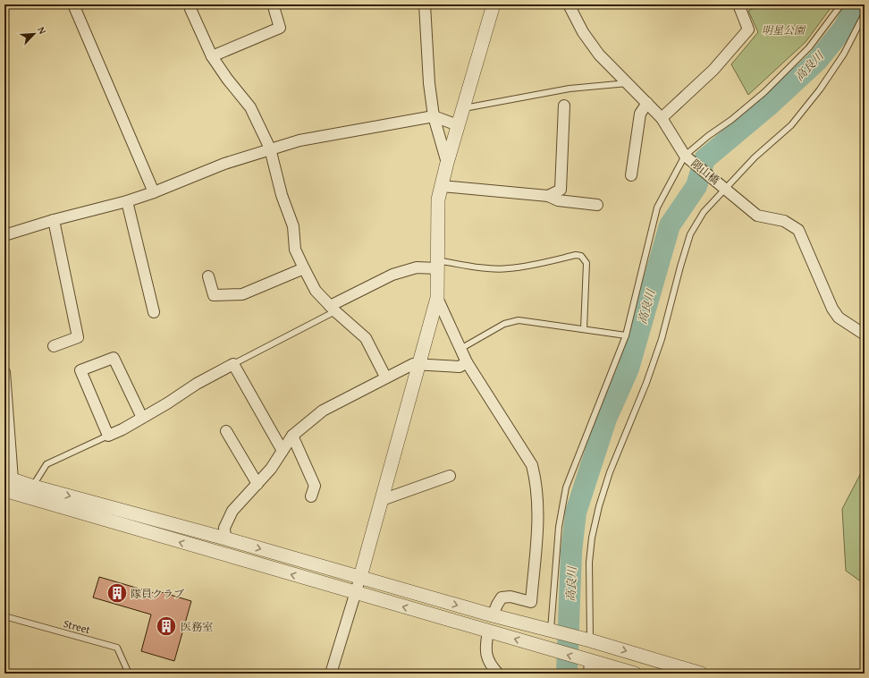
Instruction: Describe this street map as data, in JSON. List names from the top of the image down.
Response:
{
  "streets": {
    "street": ["隈山橋"],
    "lane": ["Street"]
  },
  "water": ["高良川"],
  "parks": ["明星公園"],
  "places": {
    "building": ["隊員クラブ", "医務室"]
  },
  "north": "top right"
}
